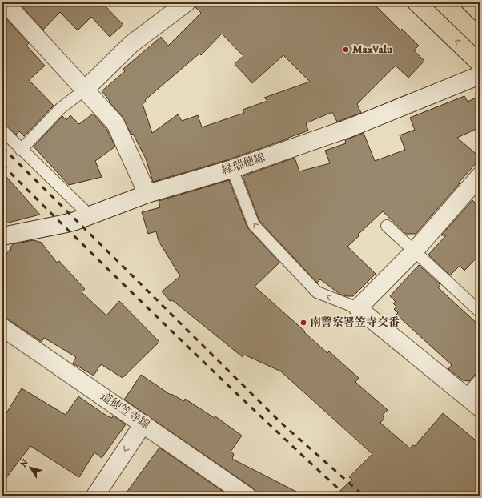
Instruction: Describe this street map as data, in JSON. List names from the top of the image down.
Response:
{
  "streets": {
    "street": ["緑瑞穂線", "道徳笠寺線"]
  },
  "places": ["MaxValu", "南警察署笠寺交番"],
  "north": "top left"
}
